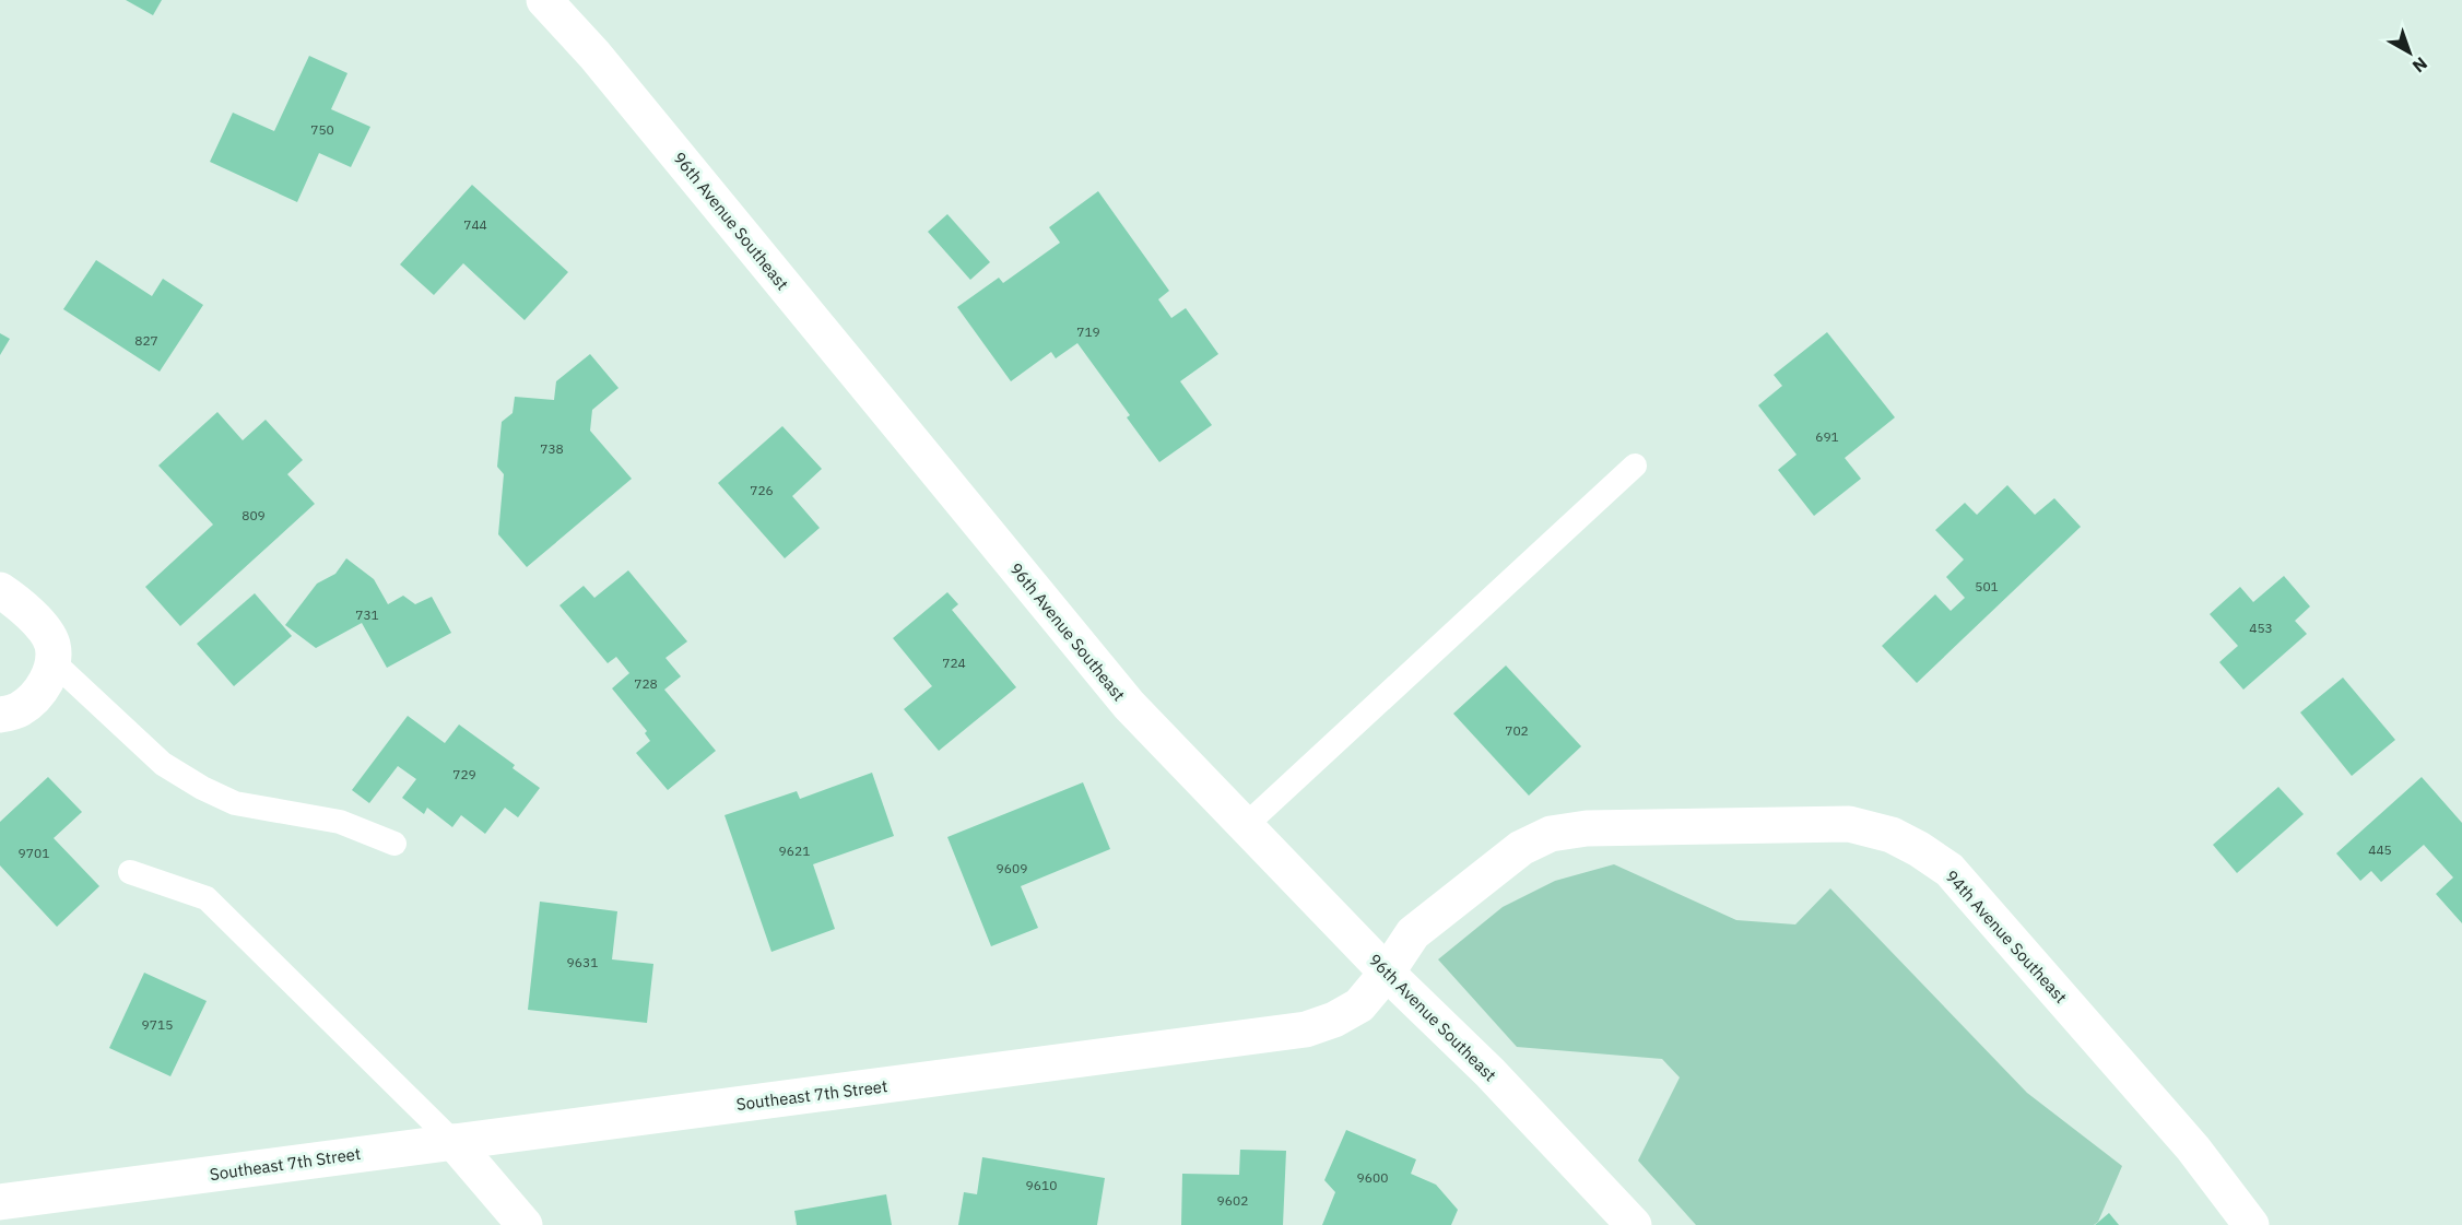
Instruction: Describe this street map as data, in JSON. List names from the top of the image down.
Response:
{
  "streets": {
    "street": ["96th Avenue Southeast", "94th Avenue Southeast", "Southeast 7th Street"]
  },
  "crossings": [
    ["96th Avenue Southeast", "Southeast 7th Street"],
    ["94th Avenue Southeast", "Southeast 7th Street"]
  ],
  "house_numbers": [
    "750",
    "744",
    "719",
    "827",
    "691",
    "738",
    "726",
    "809",
    "501",
    "731",
    "453",
    "724",
    "728",
    "702",
    "729",
    "445",
    "9621",
    "9701",
    "9609",
    "9631",
    "9715",
    "9600",
    "9610",
    "9602"
  ],
  "north": "bottom right"
}
